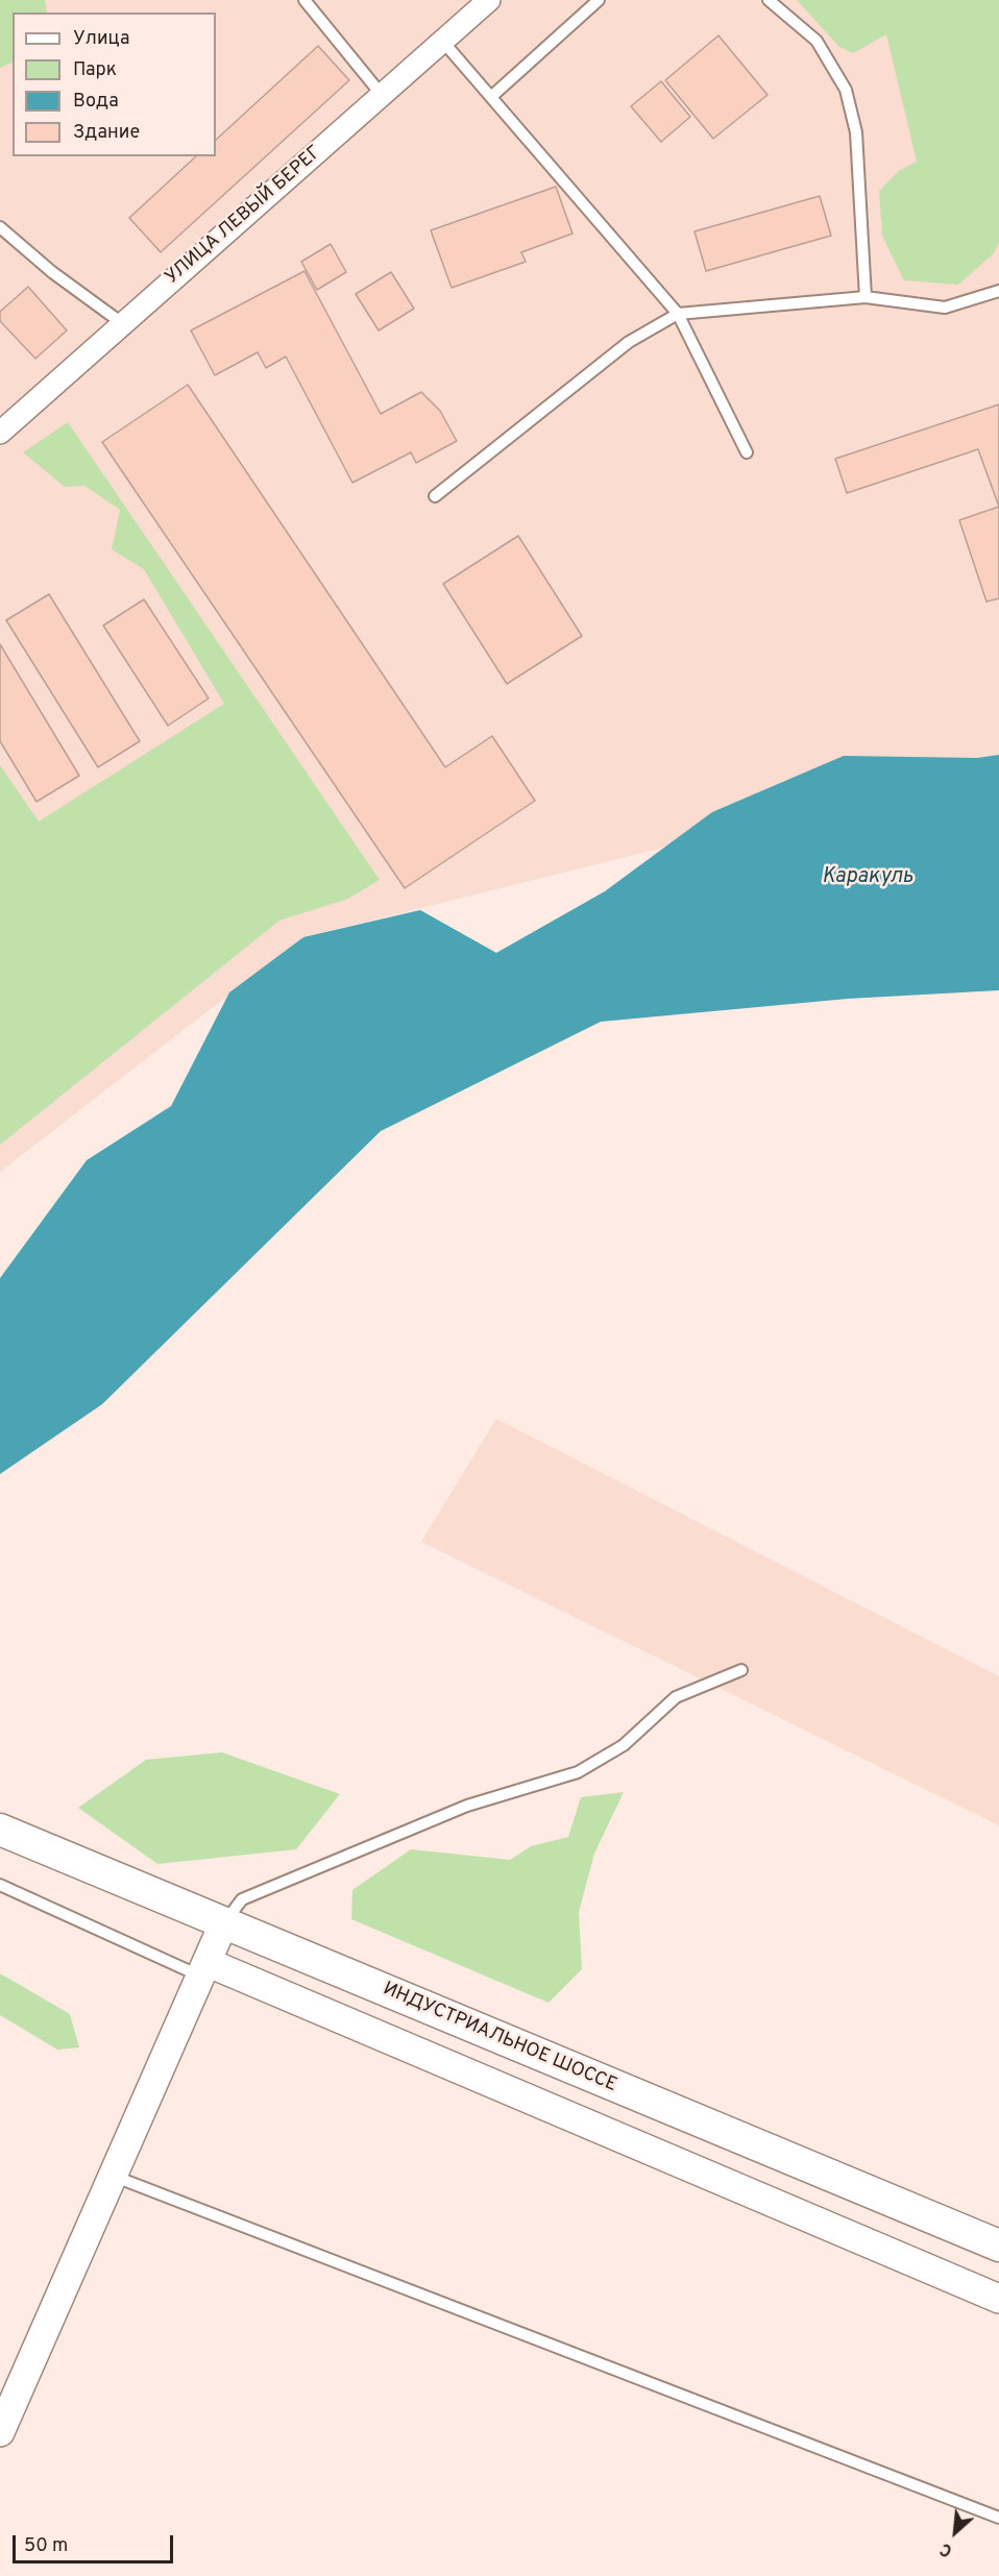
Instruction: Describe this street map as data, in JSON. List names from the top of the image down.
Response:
{
  "streets": {
    "main road": ["ИНДУСТРИАЛЬНОЕ ШОССЕ"],
    "street": ["УЛИЦА ЛЕВЫЙ БЕРЕГ"]
  },
  "water": ["Каракуль"],
  "legend": [
    "Улица",
    "Парк",
    "Вода",
    "Здание"
  ],
  "scale_bar": "50 m",
  "north": "bottom left"
}
